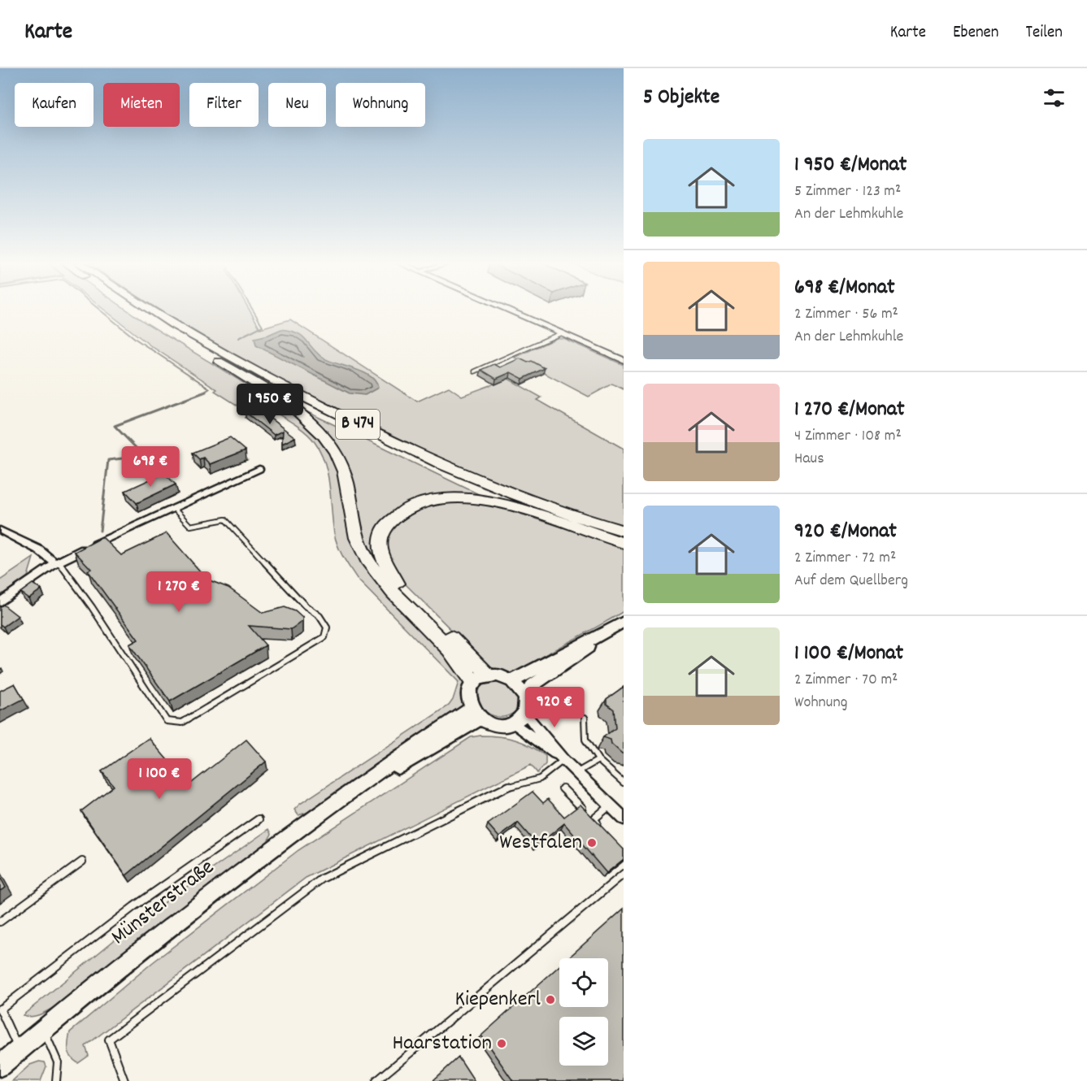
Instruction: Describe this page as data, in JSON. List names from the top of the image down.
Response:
{
  "streets": {
    "highway": ["B 474"],
    "main road": ["Münsterstraße"]
  },
  "places": ["Westfalen", "Kiepenkerl", "Haarstation"],
  "page": {
    "header": "Karte",
    "nav": ["Karte", "Ebenen", "Teilen"],
    "heading": "5 Objekte",
    "chip": [
      "Kaufen",
      "Mieten",
      "Filter",
      "Neu",
      "Wohnung"
    ],
    "list": [
      {
        "name": "1 950 €/Monat",
        "note": "5 Zimmer · 123 m² · An der Lehmkuhle"
      },
      {
        "name": "698 €/Monat",
        "note": "2 Zimmer · 56 m² · An der Lehmkuhle"
      },
      {
        "name": "1 270 €/Monat",
        "note": "4 Zimmer · 108 m² · Haus"
      },
      {
        "name": "920 €/Monat",
        "note": "2 Zimmer · 72 m² · Auf dem Quellberg"
      },
      {
        "name": "1 100 €/Monat",
        "note": "2 Zimmer · 70 m² · Wohnung"
      }
    ],
    "price": [
      "1 950 €",
      "698 €",
      "1 270 €",
      "920 €",
      "1 100 €"
    ]
  }
}
